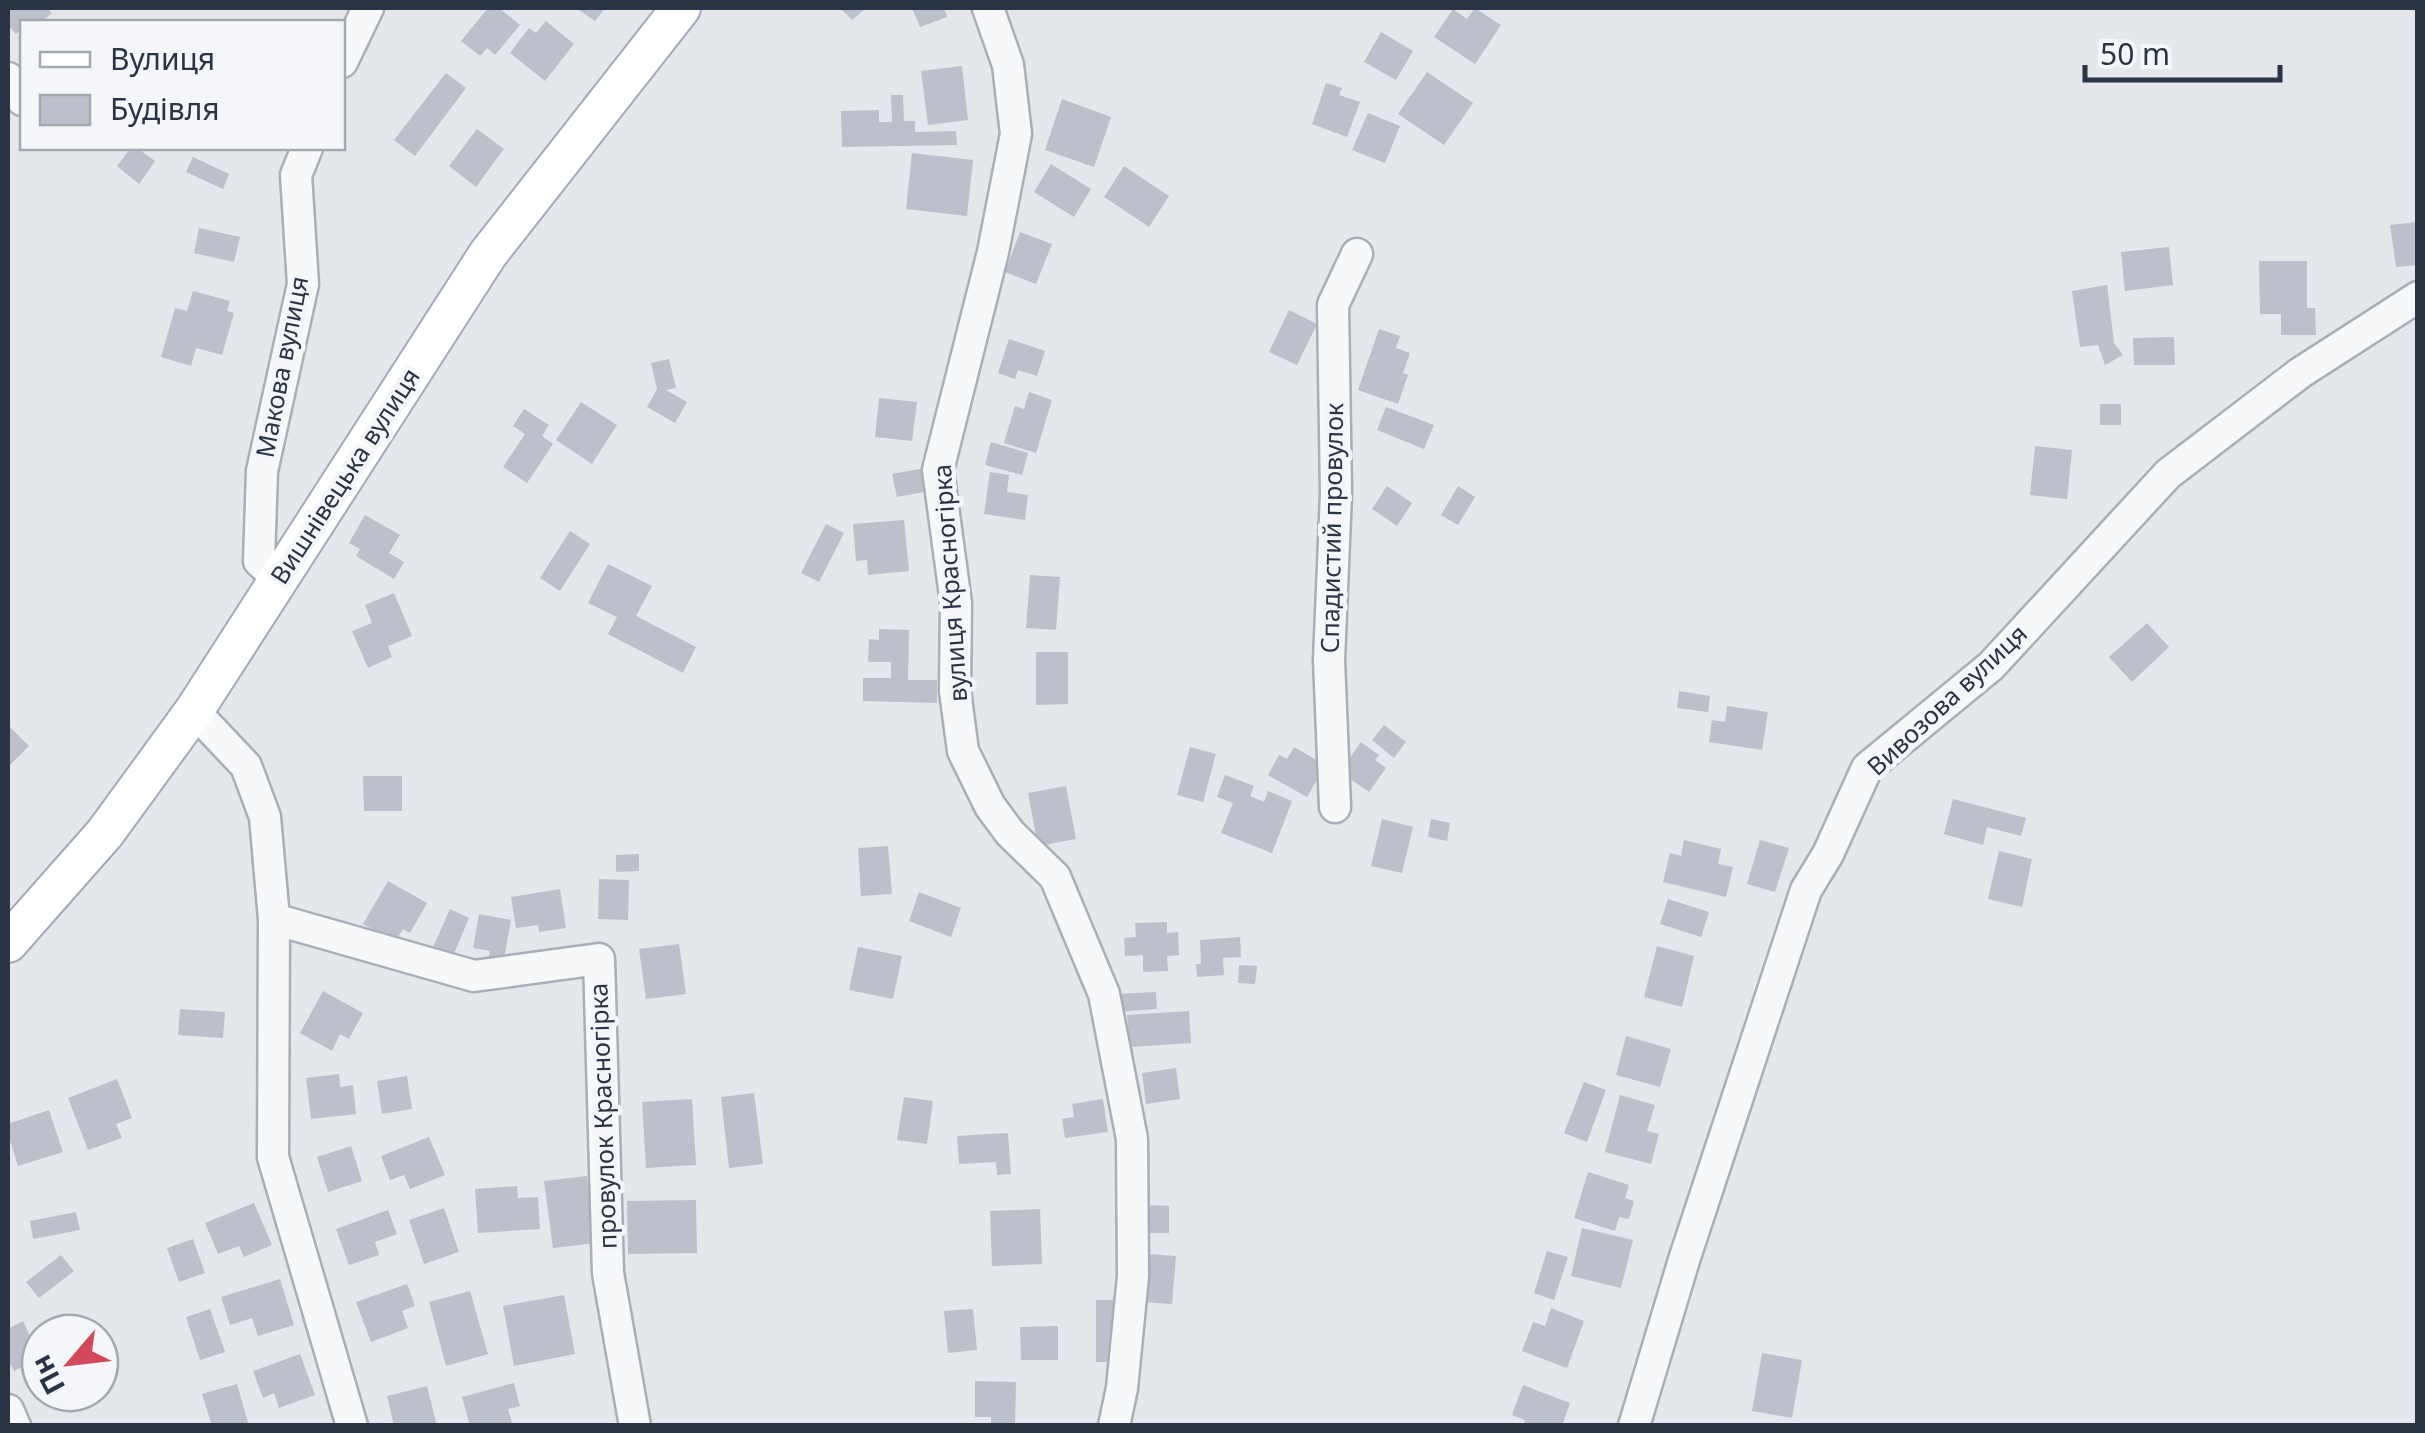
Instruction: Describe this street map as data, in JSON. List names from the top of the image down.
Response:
{
  "streets": {
    "main road": ["Вишнівецька вулиця"],
    "street": [
      "Макова вулиця",
      "Спадистий провулок",
      "вулиця Красногірка",
      "Вивозова вулиця",
      "провулок Красногірка"
    ]
  },
  "crossings": [
    ["Макова вулиця", "Вишнівецька вулиця"]
  ],
  "legend": ["Вулиця", "Будівля"],
  "scale_bar": "50 m",
  "north": "bottom left"
}
